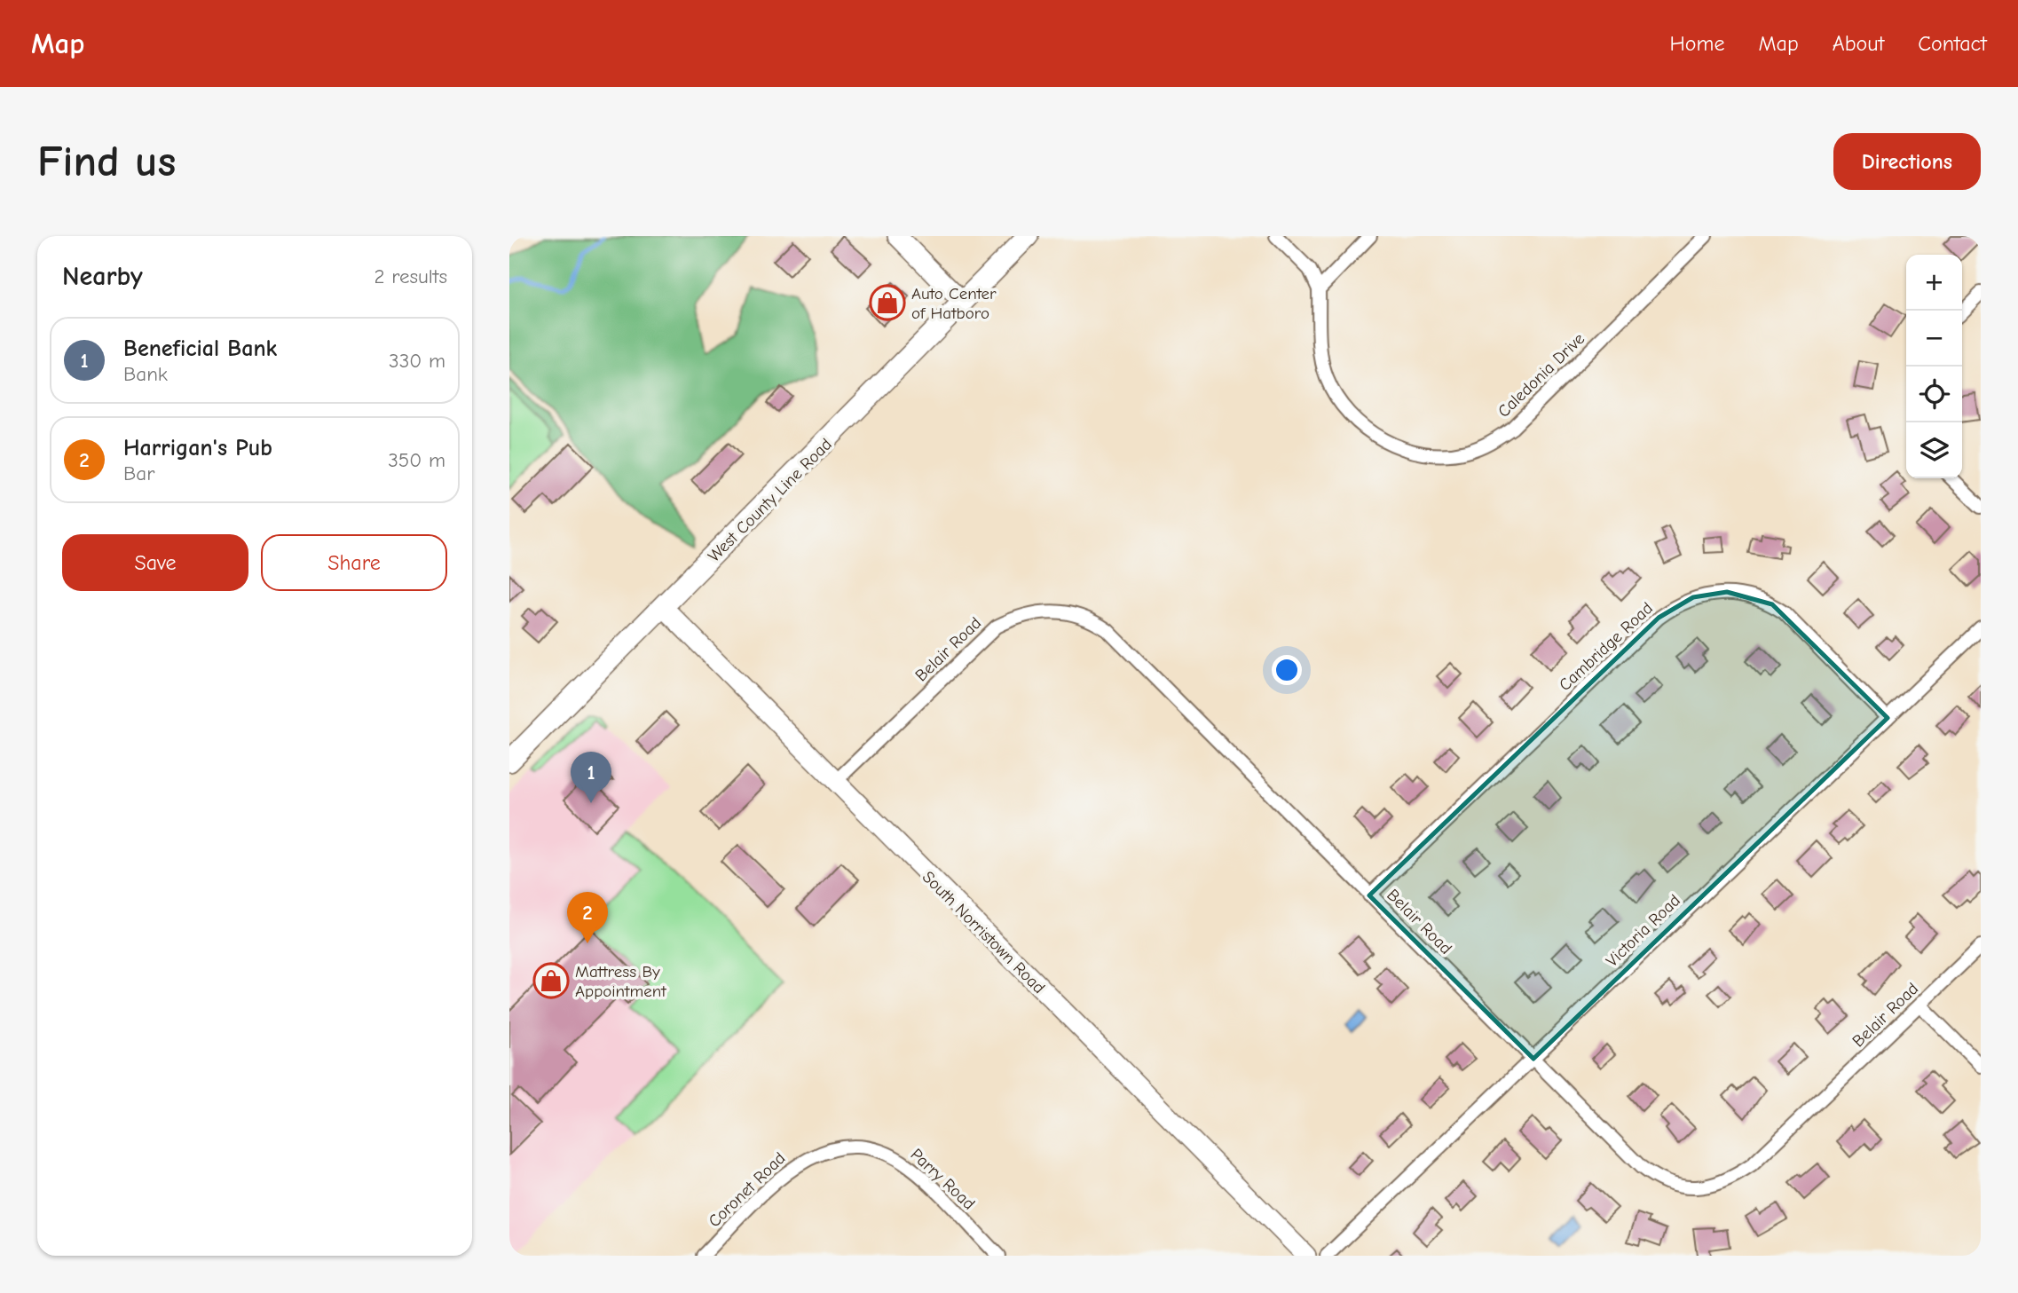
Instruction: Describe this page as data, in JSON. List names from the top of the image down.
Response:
{
  "streets": {
    "main road": ["West County Line Road"],
    "street": [
      "Caledonia Drive",
      "Cambridge Road",
      "Belair Road",
      "Victoria Road",
      "South Norristown Road",
      "Parry Road",
      "Coronet Road"
    ]
  },
  "crossings": [
    ["West County Line Road", "South Norristown Road"],
    ["Cambridge Road", "Belair Road"],
    ["Cambridge Road", "Victoria Road"],
    ["Belair Road", "Victoria Road"],
    ["Belair Road", "South Norristown Road"],
    ["Parry Road", "Coronet Road"]
  ],
  "places": {
    "shop": ["Auto Center of Hatboro", "Mattress By Appointment"]
  },
  "page": {
    "header": "Map",
    "nav": [
      "Home",
      "Map",
      "About",
      "Contact"
    ],
    "buttons": [
      "Directions",
      ["Save", "Share"]
    ],
    "title": "Find us",
    "heading": ["Nearby", "2 results"],
    "map_buttons": ["+", "−"],
    "list": [
      {
        "mark": "1",
        "name": "Beneficial Bank",
        "note": "Bank",
        "value": "330 m"
      },
      {
        "mark": "2",
        "name": "Harrigan's Pub",
        "note": "Bar",
        "value": "350 m"
      }
    ],
    "pins": ["1", "2"]
  }
}
